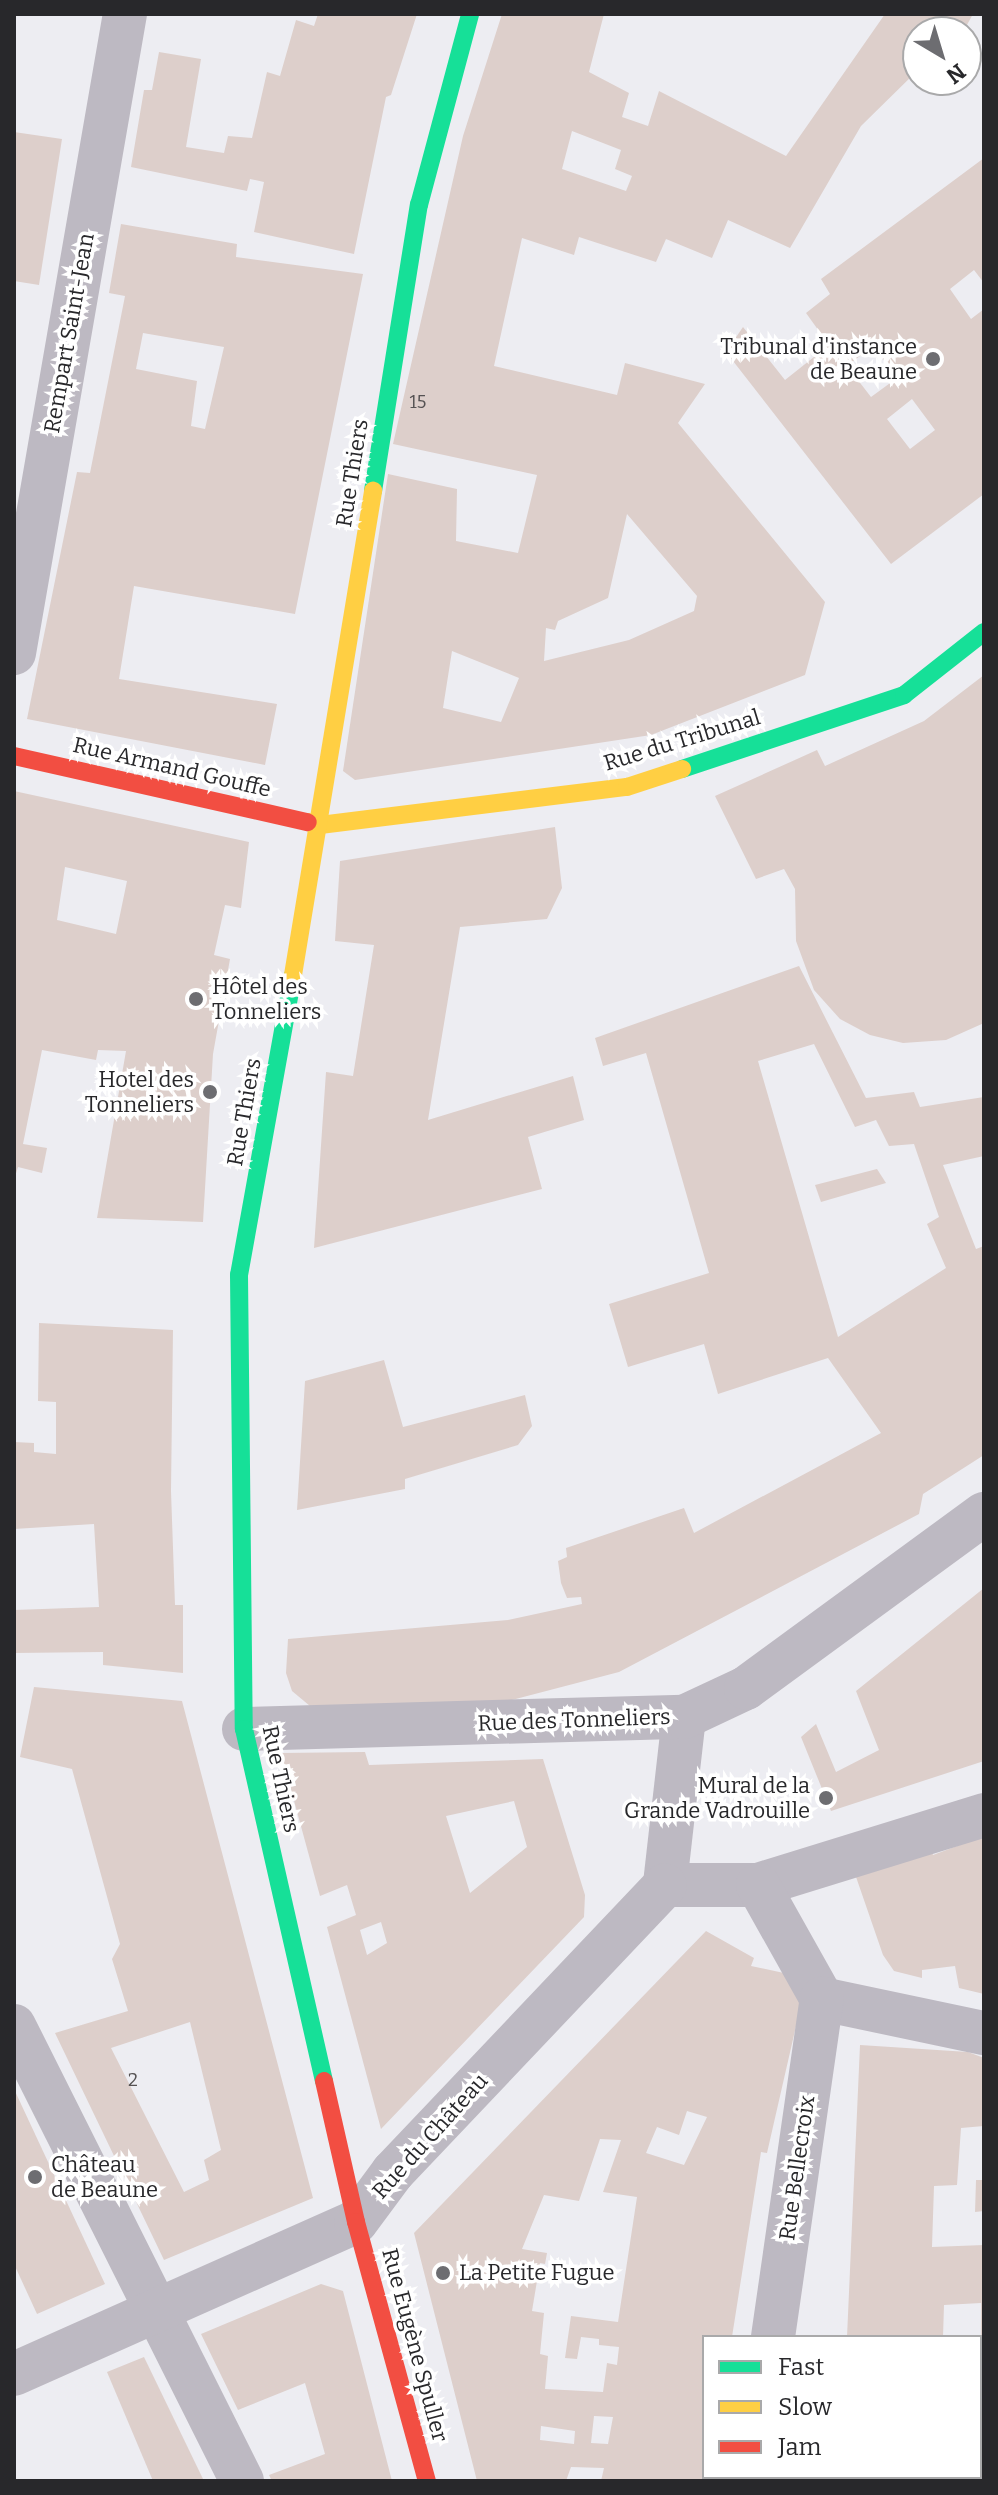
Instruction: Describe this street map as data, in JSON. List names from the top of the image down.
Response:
{
  "streets": {
    "street": [
      "Rempart Saint-Jean",
      "Rue Thiers",
      "Rue du Tribunal",
      "Rue Armand Gouffe",
      "Rue des Tonneliers",
      "Rue du Château",
      "Rue Bellecroix",
      "Rue Eugène Spuller"
    ]
  },
  "crossings": [
    ["Rue Thiers", "Rue du Tribunal"],
    ["Rue Thiers", "Rue Armand Gouffe"],
    ["Rue Thiers", "Rue des Tonneliers"],
    ["Rue Thiers", "Rue du Château"],
    ["Rue Thiers", "Rue Eugène Spuller"],
    ["Rue du Tribunal", "Rue Armand Gouffe"],
    ["Rue du Château", "Rue Eugène Spuller"]
  ],
  "places": [
    "Tribunal d'instance de Beaune",
    "Hôtel des Tonneliers",
    "Hotel des Tonneliers",
    "Mural de la Grande Vadrouille",
    "Château de Beaune",
    "La Petite Fugue"
  ],
  "house_numbers": ["15", "2"],
  "legend": ["Fast", "Slow", "Jam"],
  "north": "bottom right"
}
